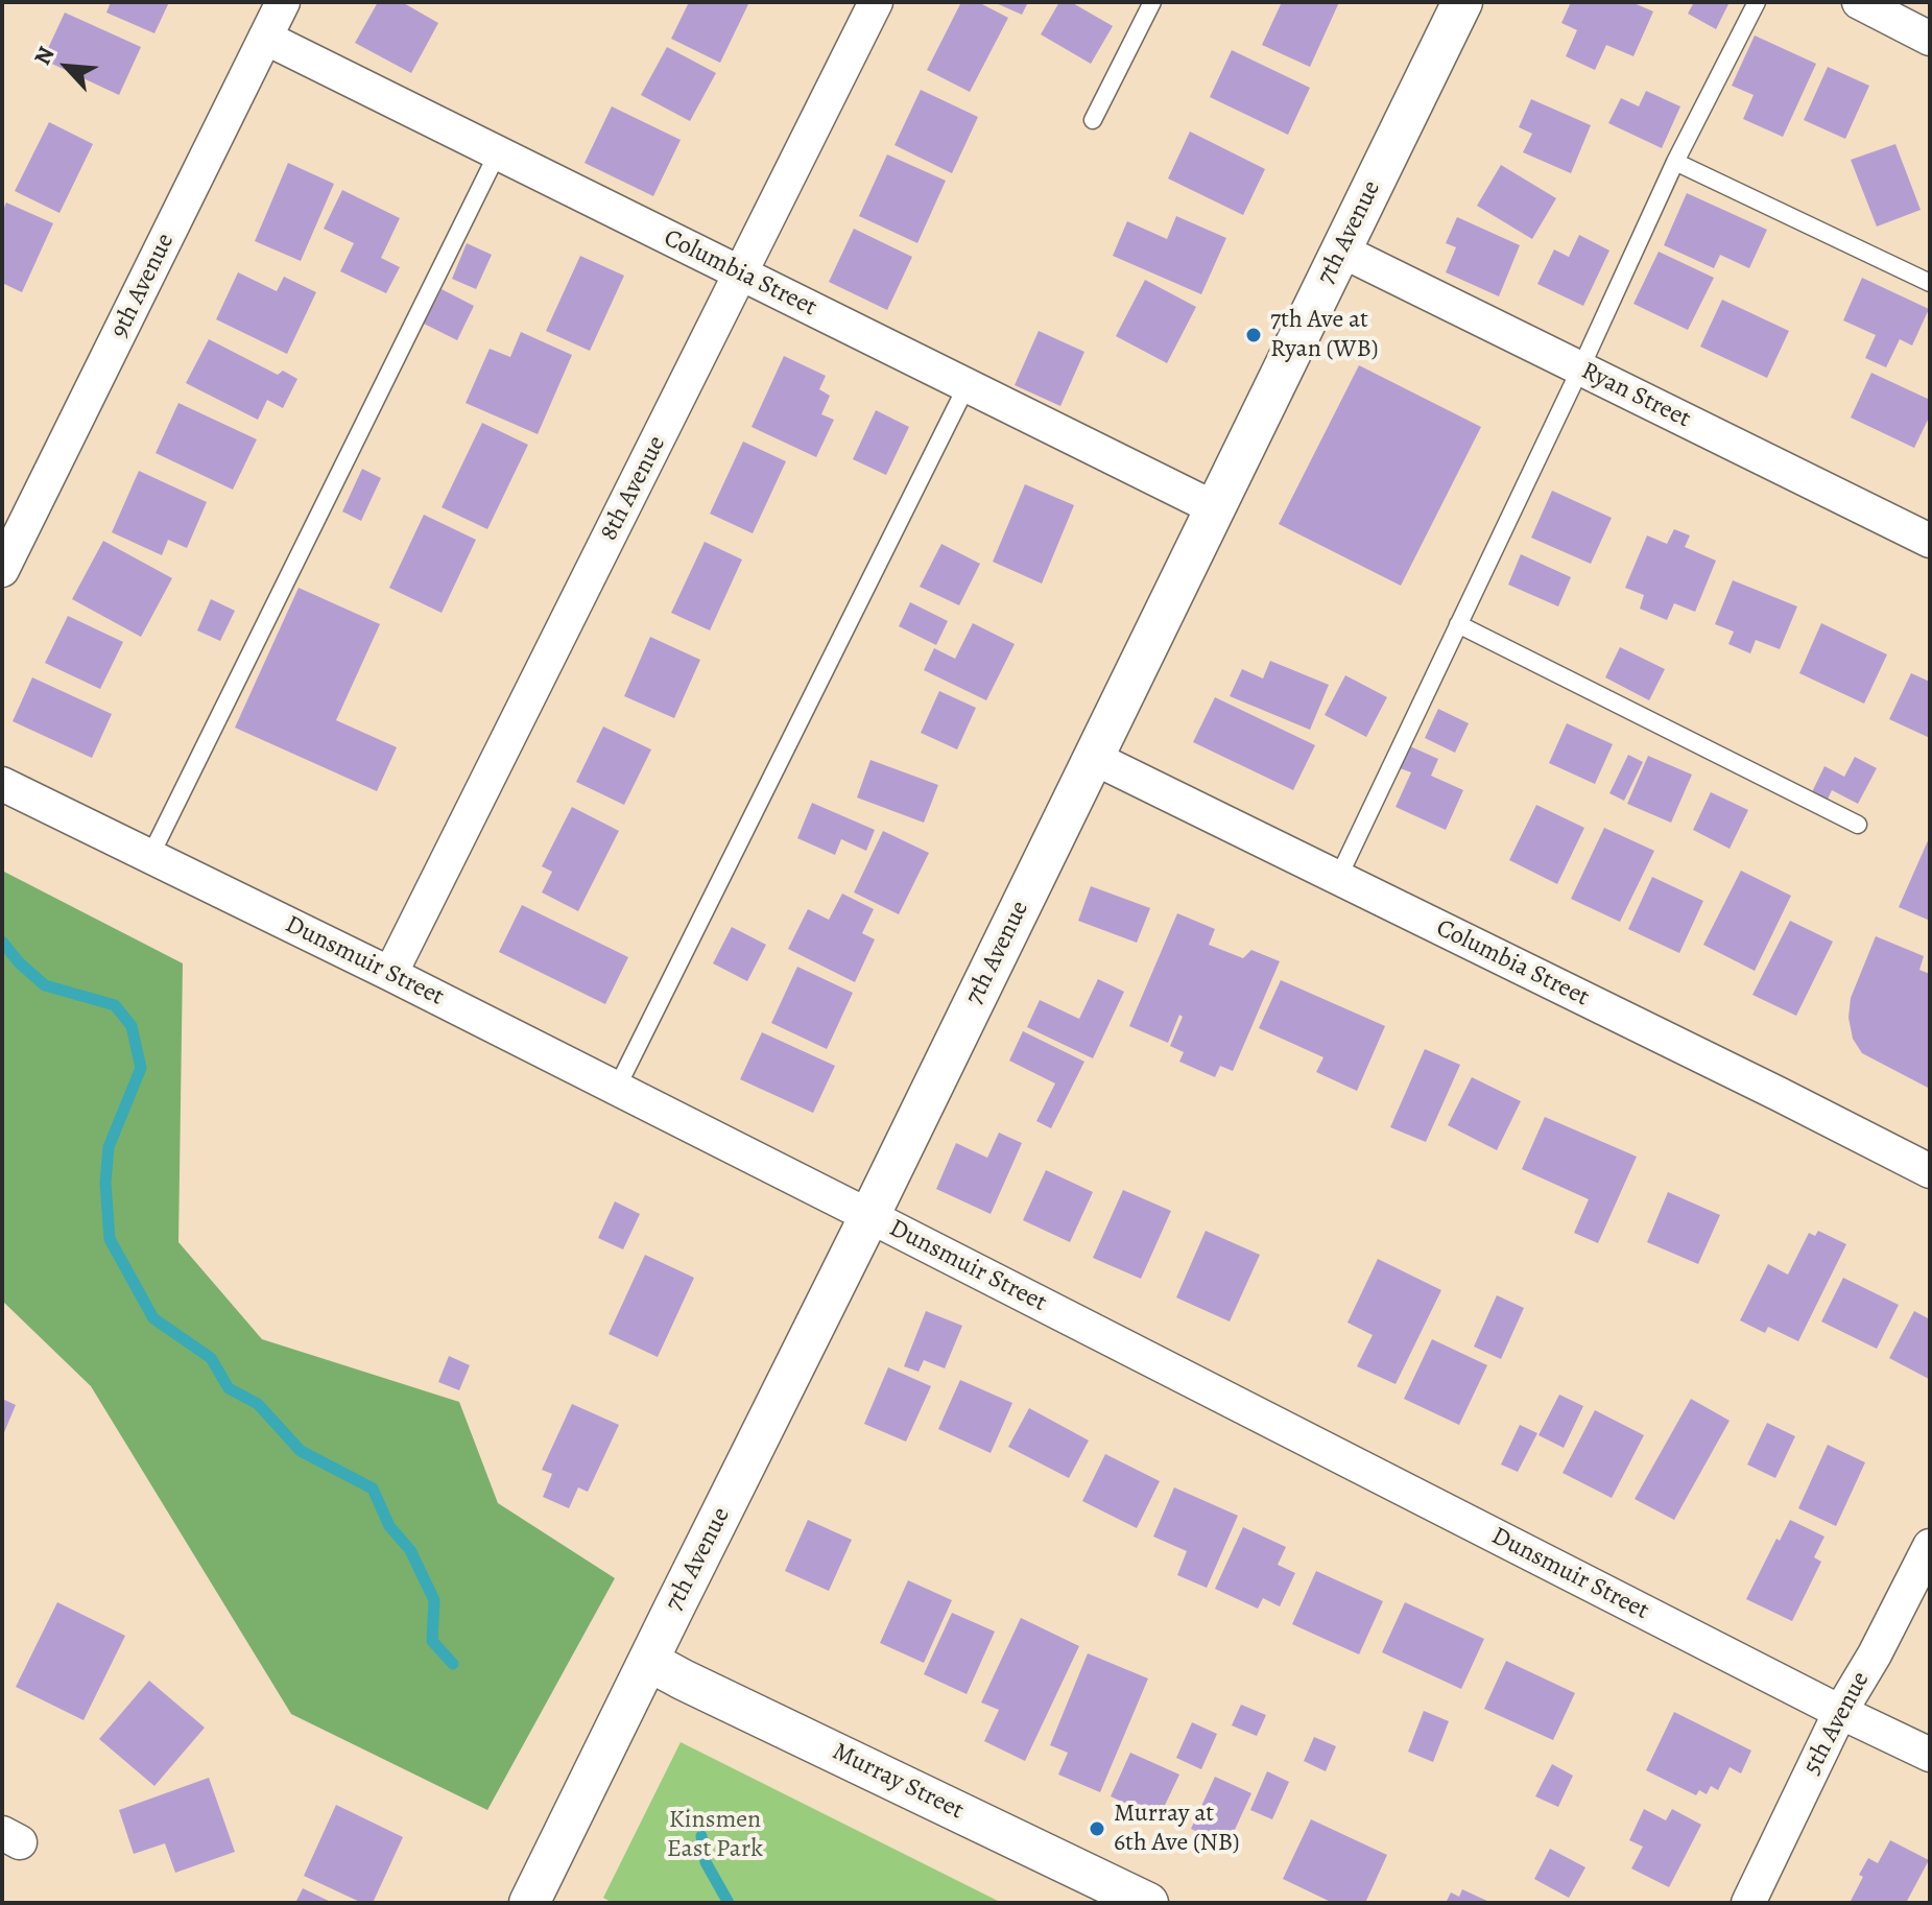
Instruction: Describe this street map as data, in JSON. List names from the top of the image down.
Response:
{
  "streets": {
    "street": [
      "7th Avenue",
      "Columbia Street",
      "9th Avenue",
      "Ryan Street",
      "8th Avenue",
      "Dunsmuir Street",
      "5th Avenue",
      "Murray Street"
    ]
  },
  "crossings": [
    ["7th Avenue", "Columbia Street"],
    ["7th Avenue", "Ryan Street"],
    ["7th Avenue", "Dunsmuir Street"],
    ["7th Avenue", "Murray Street"],
    ["Columbia Street", "9th Avenue"],
    ["Columbia Street", "8th Avenue"],
    ["8th Avenue", "Dunsmuir Street"],
    ["Dunsmuir Street", "5th Avenue"]
  ],
  "parks": ["Kinsmen East Park"],
  "places": ["7th Ave at Ryan (WB)", "Murray at 6th Ave (NB)"],
  "north": "top left"
}
